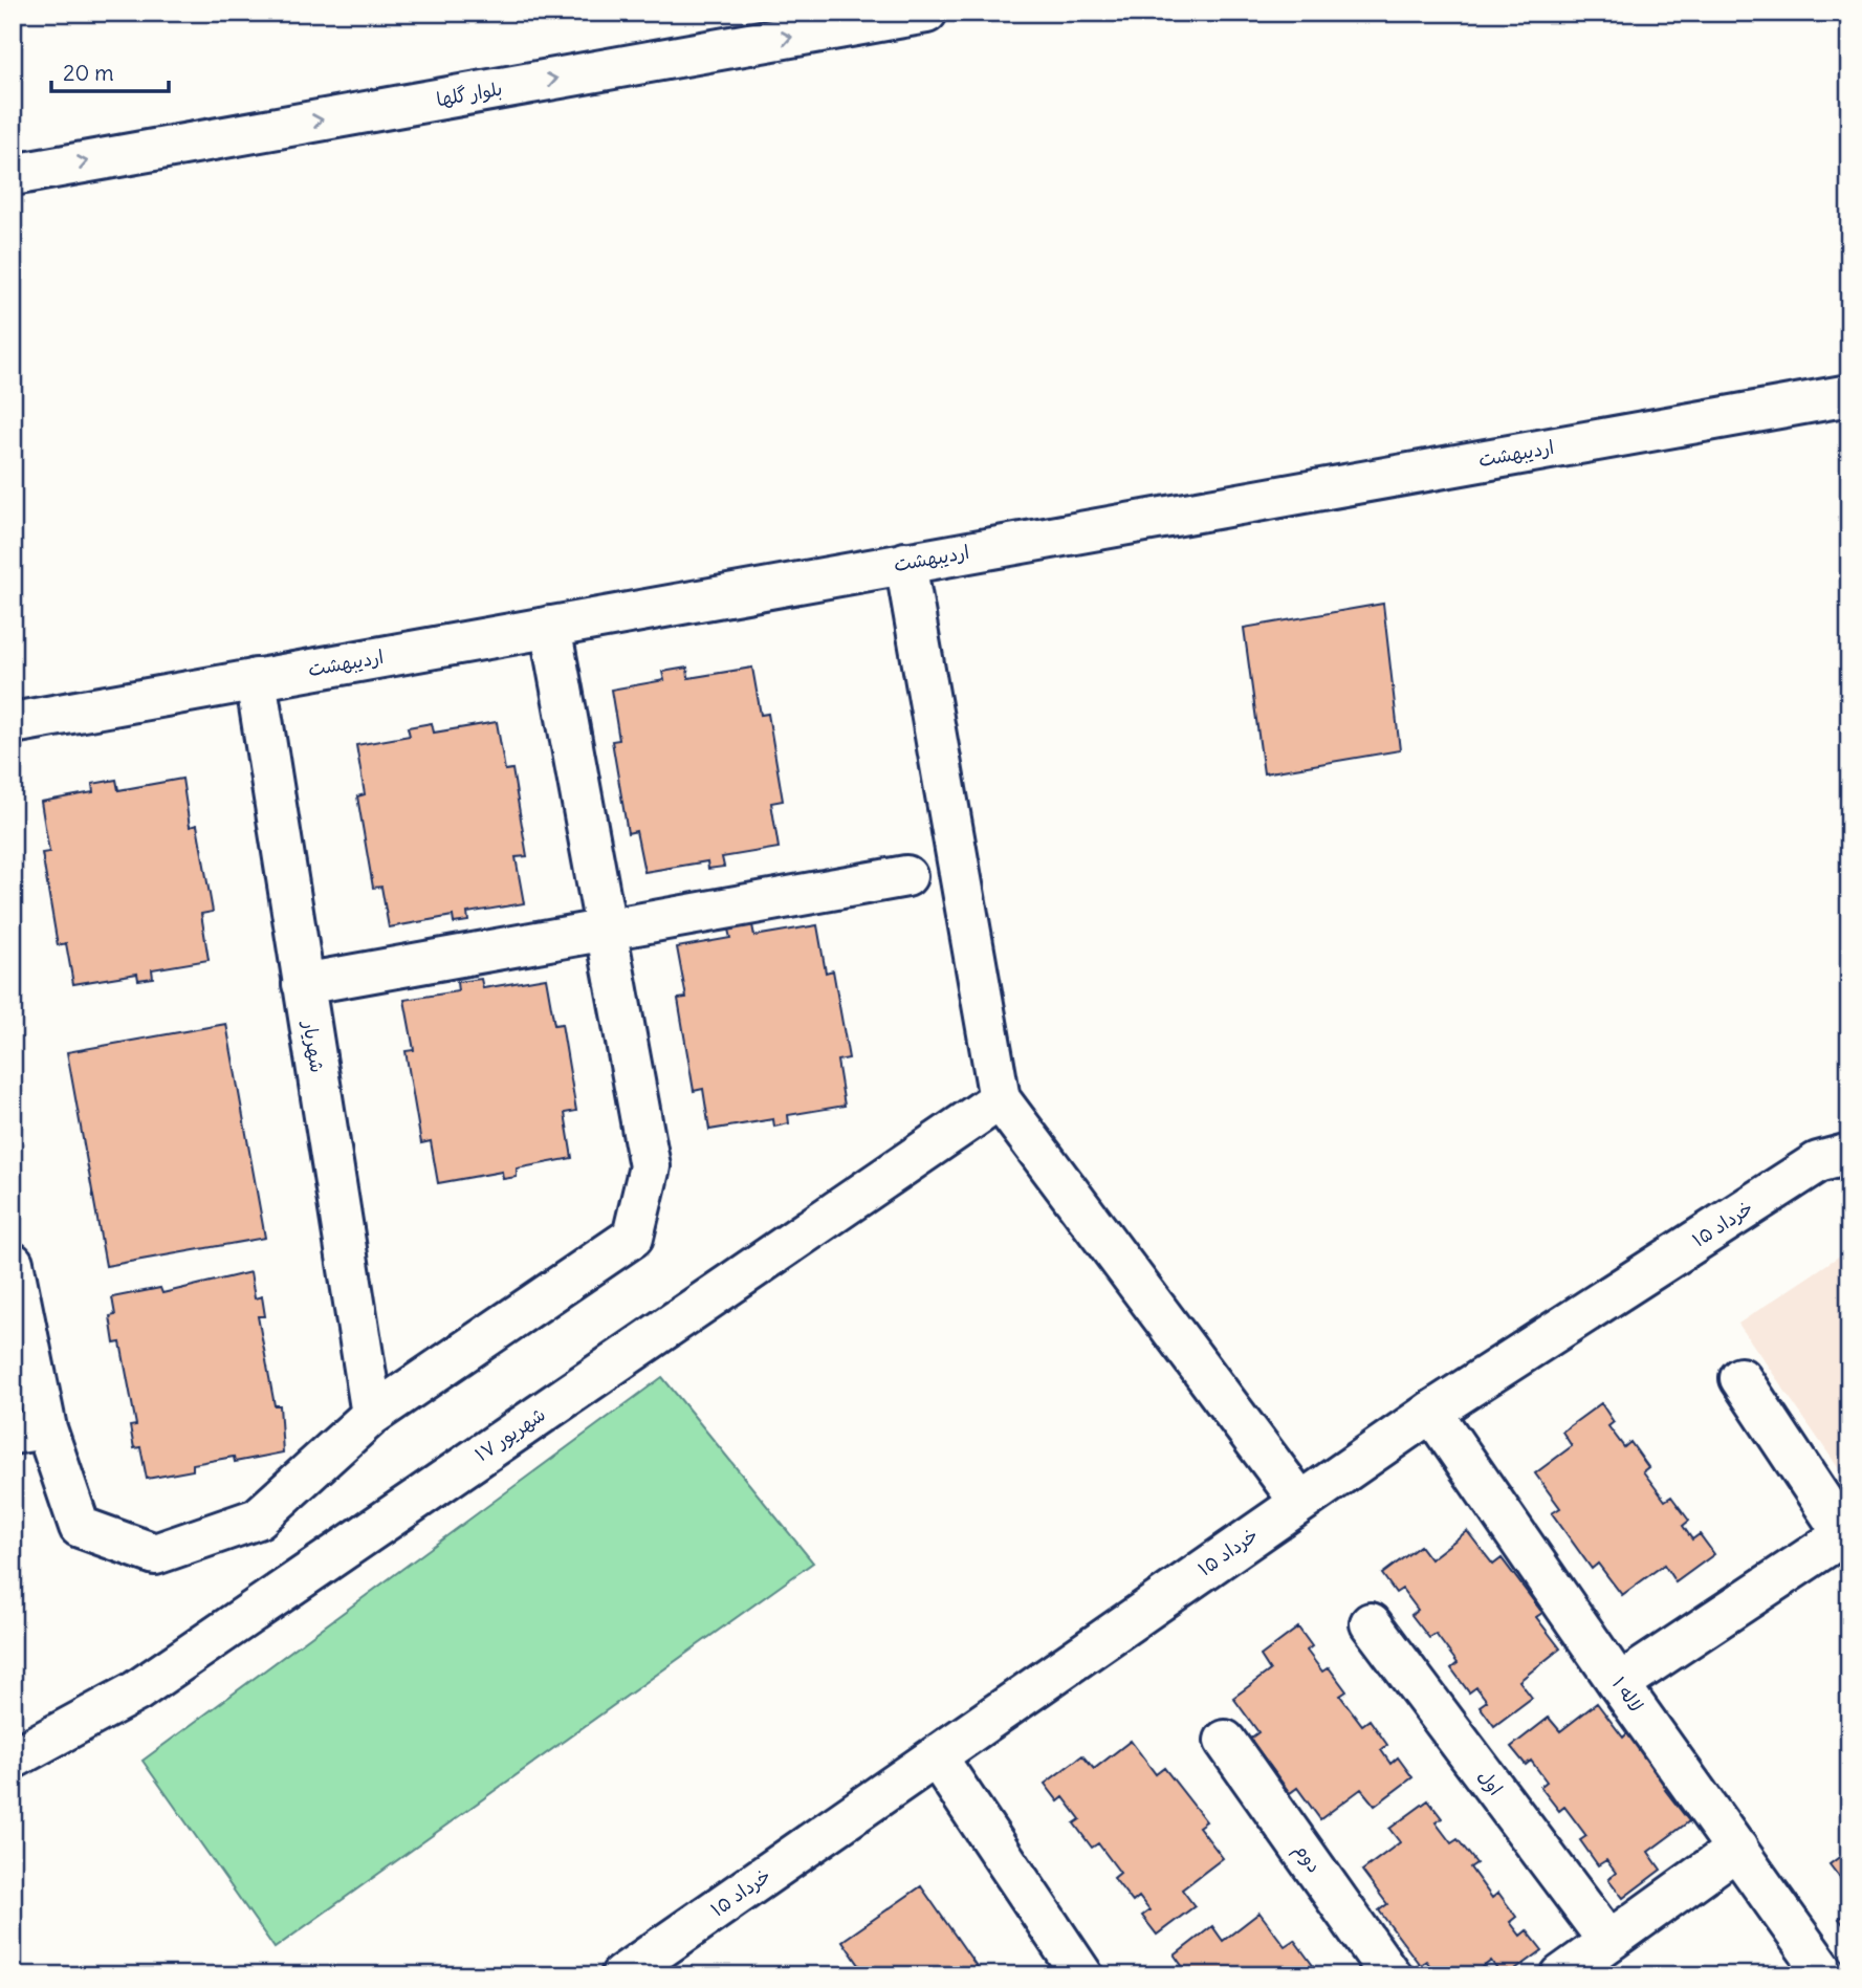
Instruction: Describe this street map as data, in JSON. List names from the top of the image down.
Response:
{
  "streets": {
    "street": [
      "بلوار گلها",
      "اردیبهشت",
      "شهریار",
      "۱۵ خرداد",
      "۱۷ شهریور",
      "لاله ۱",
      "اول",
      "دوم"
    ]
  },
  "crossings": [
    ["اردیبهشت", "شهریار"],
    ["۱۵ خرداد", "لاله ۱"]
  ],
  "one_way": ["بلوار گلها"],
  "scale_bar": "20 m"
}
